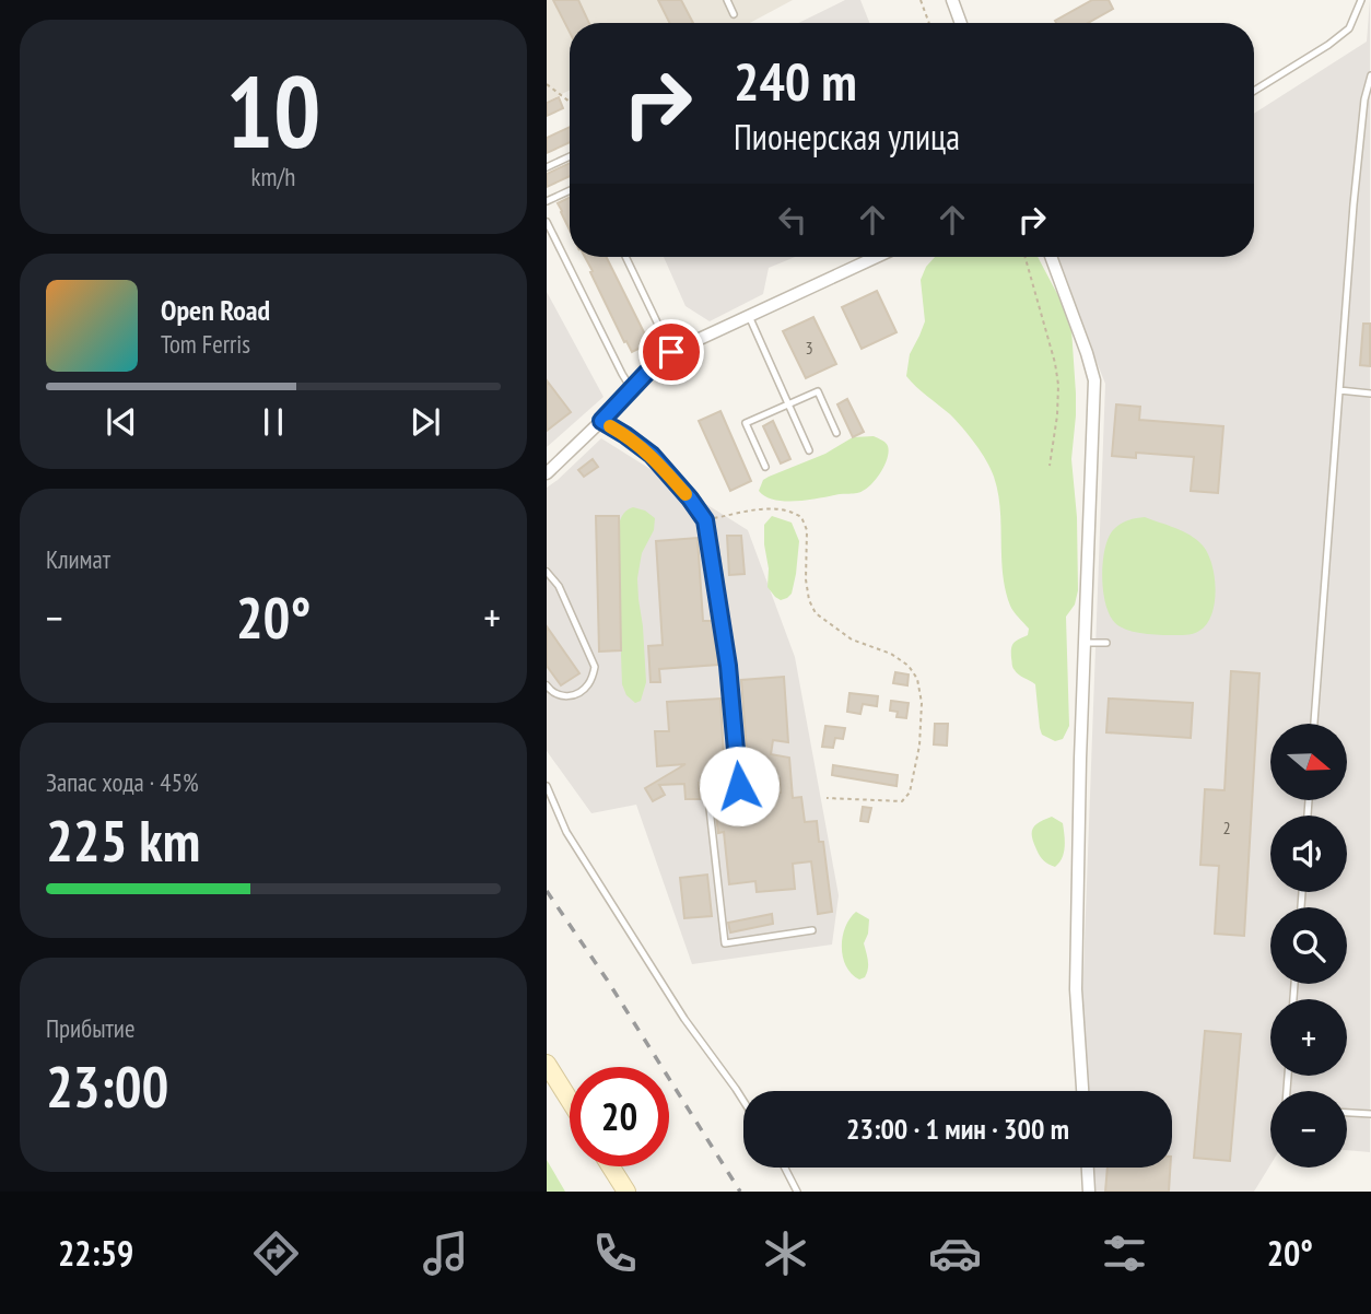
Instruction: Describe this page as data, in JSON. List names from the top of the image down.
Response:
{
  "house_numbers": ["3", "2"],
  "north": "right",
  "page": {
    "tile": [
      ["10", "km/h"],
      "Климат",
      ["Запас хода · 45%", "225 km"],
      ["Прибытие", "23:00"]
    ],
    "turn": ["240 m", "Пионерская улица"],
    "song": ["Open Road", "Tom Ferris"],
    "heat": ["−", "20°", "+"],
    "map_buttons": ["+", "−"],
    "limit": "20",
    "trip": "23:00 · 1 мин · 300 m",
    "tabs": ["22:59", "20°"]
  }
}
